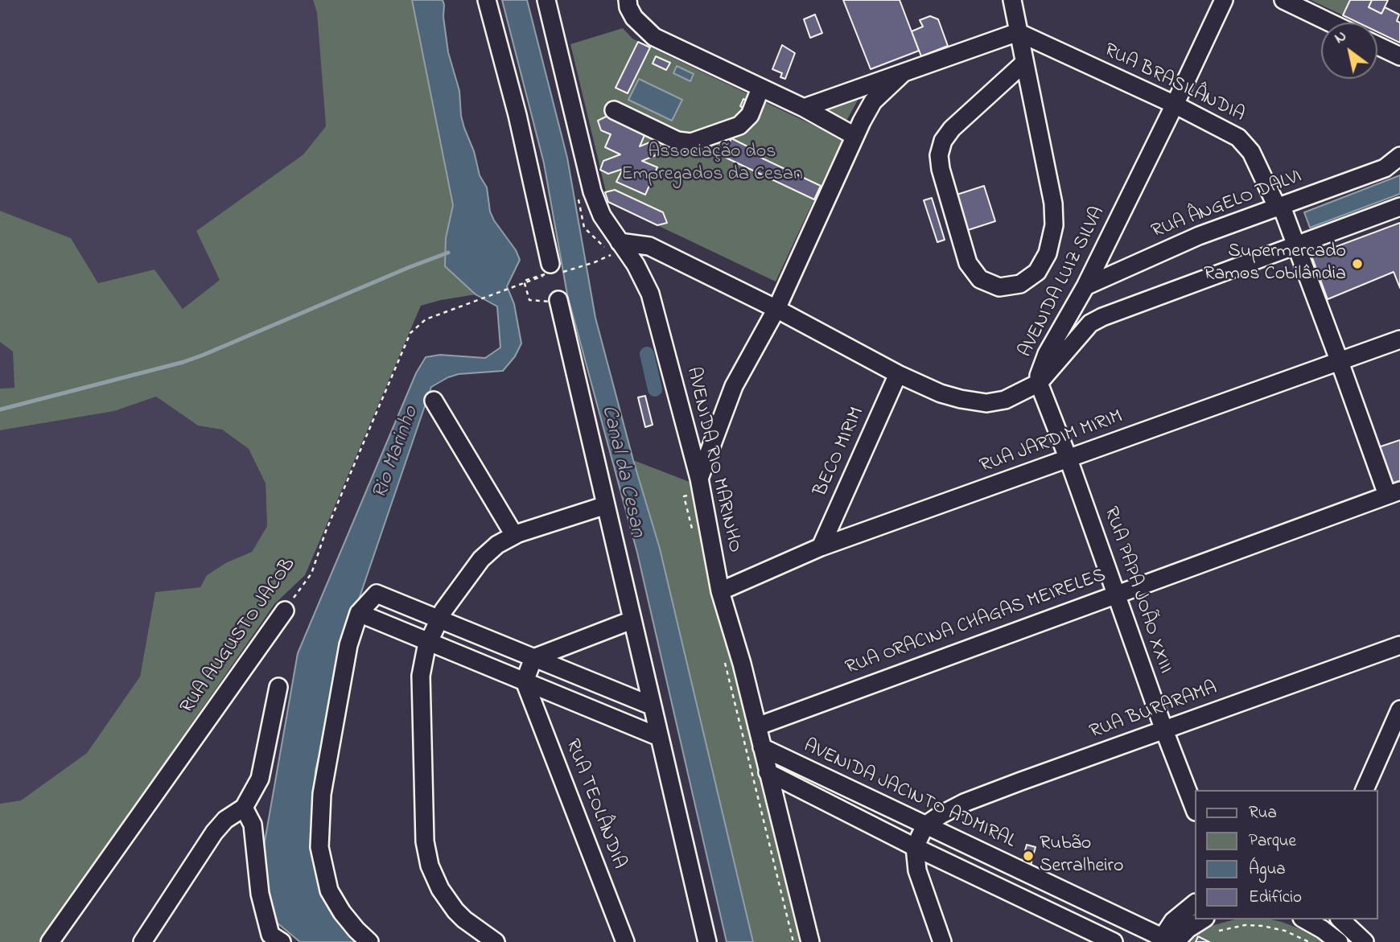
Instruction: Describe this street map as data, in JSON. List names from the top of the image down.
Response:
{
  "streets": {
    "street": [
      "RUA BRASILÂNDIA",
      "RUA ÂNGELO DALVI",
      "AVENIDA LUIZ SILVA",
      "RUA JARDIM MIRIM",
      "BECO MIRIM",
      "AVENIDA RIO MARINHO",
      "RUA PAPA JOÃO XXIII",
      "RUA ORACINA CHAGAS MEIRELES",
      "RUA AUGUSTO JACOB",
      "RUA BURARAMA",
      "AVENIDA JACINTO ADMIRAL",
      "RUA TEOLÂNDIA"
    ]
  },
  "crossings": [
    ["RUA BRASILÂNDIA", "RUA ÂNGELO DALVI"],
    ["RUA BRASILÂNDIA", "AVENIDA LUIZ SILVA"],
    ["RUA BRASILÂNDIA", "RUA JARDIM MIRIM"],
    ["RUA BRASILÂNDIA", "RUA ORACINA CHAGAS MEIRELES"],
    ["RUA ÂNGELO DALVI", "AVENIDA LUIZ SILVA"],
    ["AVENIDA LUIZ SILVA", "BECO MIRIM"],
    ["AVENIDA LUIZ SILVA", "AVENIDA RIO MARINHO"],
    ["AVENIDA LUIZ SILVA", "RUA PAPA JOÃO XXIII"],
    ["RUA JARDIM MIRIM", "BECO MIRIM"],
    ["RUA JARDIM MIRIM", "AVENIDA RIO MARINHO"],
    ["RUA JARDIM MIRIM", "RUA PAPA JOÃO XXIII"],
    ["AVENIDA RIO MARINHO", "RUA ORACINA CHAGAS MEIRELES"],
    ["AVENIDA RIO MARINHO", "AVENIDA JACINTO ADMIRAL"],
    ["RUA PAPA JOÃO XXIII", "RUA ORACINA CHAGAS MEIRELES"],
    ["RUA PAPA JOÃO XXIII", "RUA BURARAMA"],
    ["RUA BURARAMA", "AVENIDA JACINTO ADMIRAL"]
  ],
  "water": ["Rio Marinho", "Canal da Cesan"],
  "parks": ["Associação dos Empregados da Cesan"],
  "places": ["Supermercado Ramos Cobilândia", "Rubão Serralheiro"],
  "legend": [
    "Rua",
    "Parque",
    "Água",
    "Edifício"
  ],
  "north": "top left"
}
